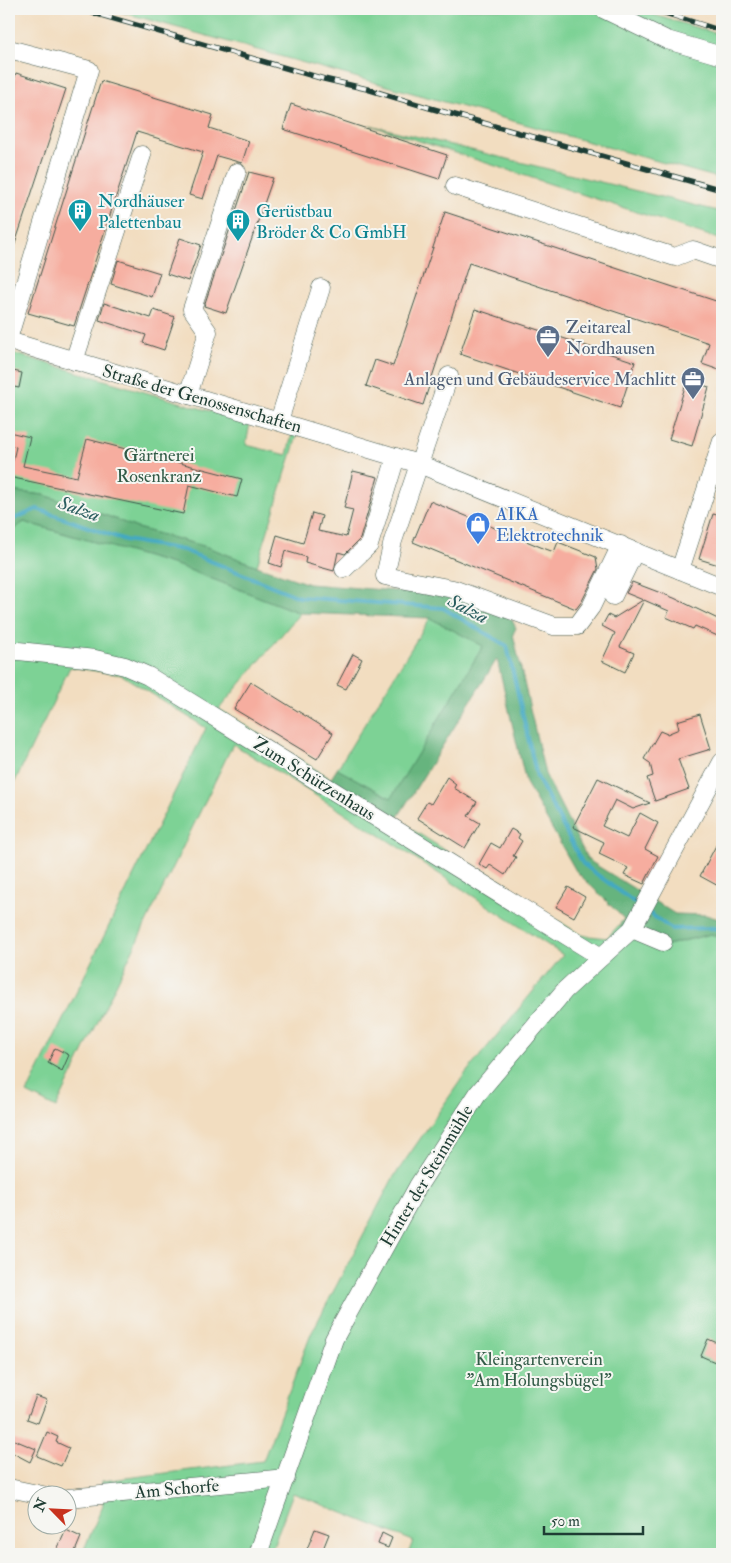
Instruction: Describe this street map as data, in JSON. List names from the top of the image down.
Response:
{
  "streets": {
    "street": [
      "Straße der Genossenschaften",
      "Zum Schützenhaus",
      "Hinter der Steinmühle",
      "Am Schorfe"
    ]
  },
  "crossings": [
    ["Zum Schützenhaus", "Hinter der Steinmühle"],
    ["Hinter der Steinmühle", "Am Schorfe"]
  ],
  "water": ["Salza"],
  "parks": ["Gärtnerei Rosenkranz", "Kleingartenverein \"Am Holungsbügel\""],
  "places": {
    "building": ["Nordhäuser Palettenbau", "Gerüstbau Bröder & Co GmbH"],
    "office": ["Zeitareal Nordhausen", "Anlagen und Gebäudeservice Machlitt"],
    "shop": ["AIKA Elektrotechnik"]
  },
  "scale_bar": "50 m",
  "north": "top left"
}
